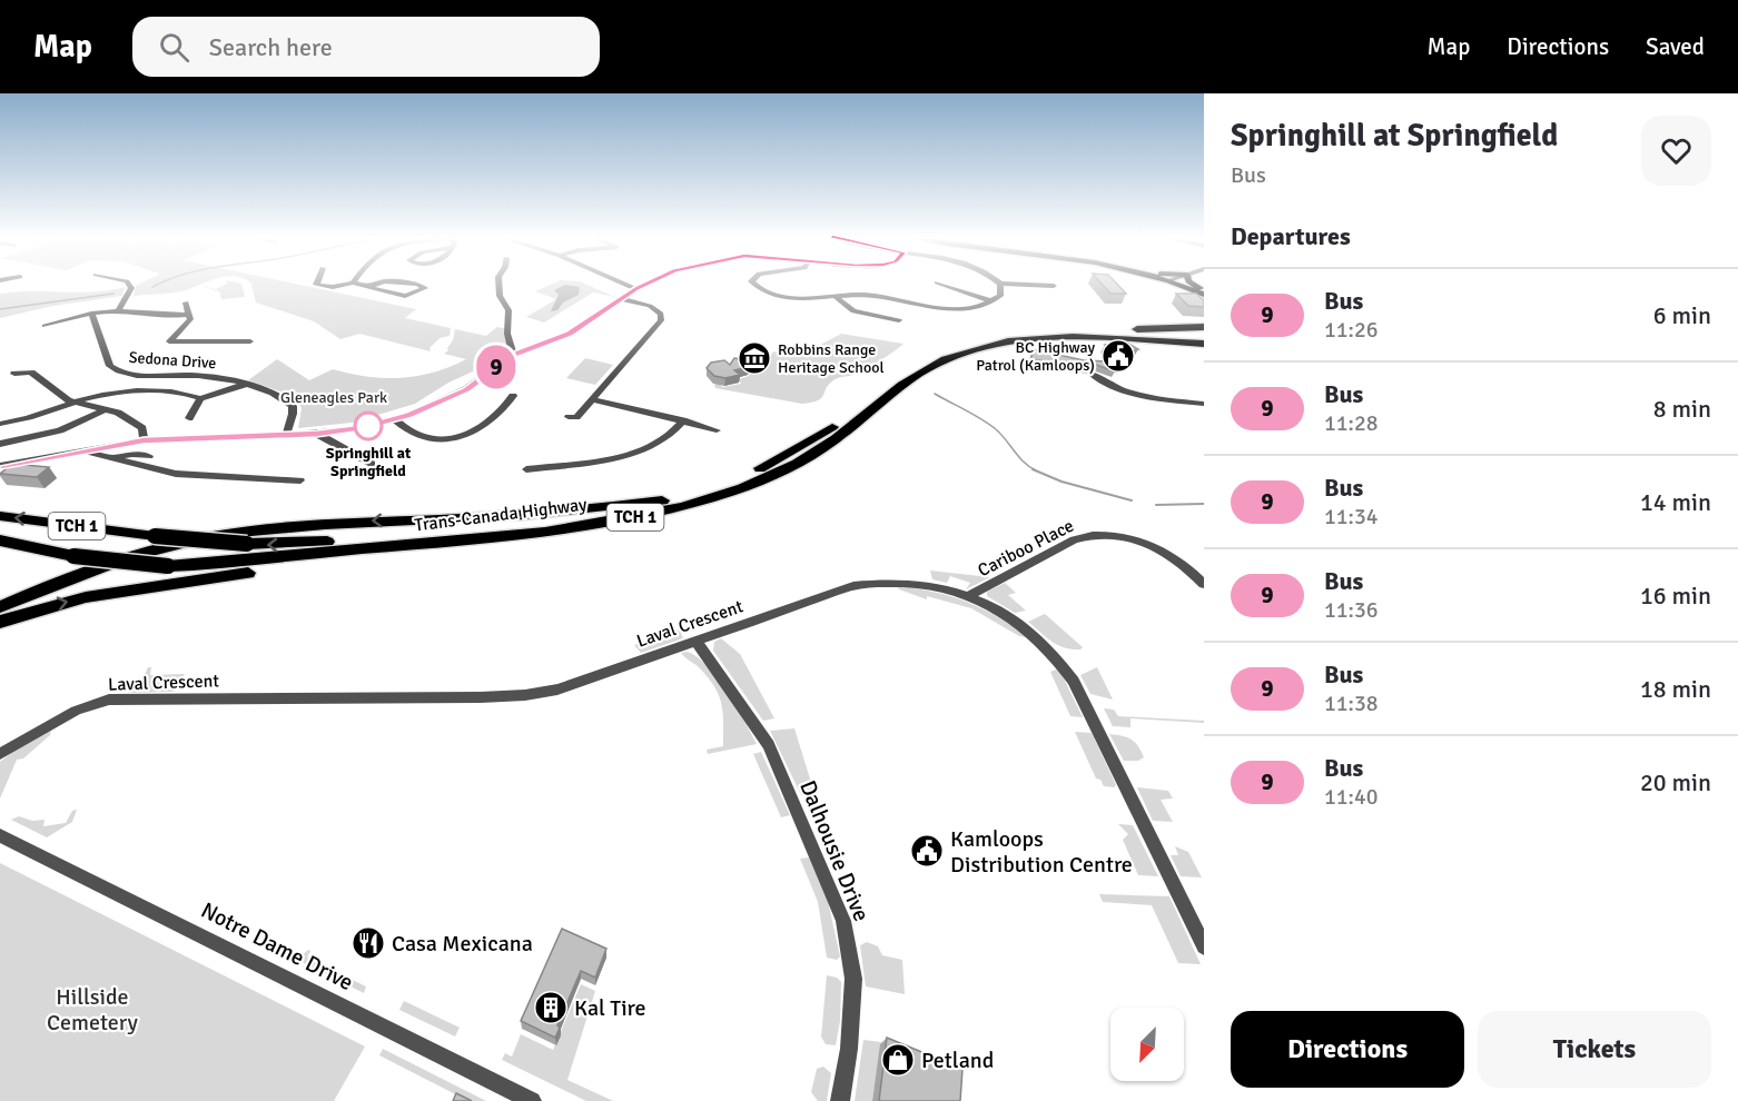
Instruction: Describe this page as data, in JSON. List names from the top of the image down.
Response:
{
  "streets": {
    "highway": ["Trans-Canada Highway", "TCH 1"],
    "street": [
      "Sedona Drive",
      "Cariboo Place",
      "Laval Crescent",
      "Dalhousie Drive",
      "Notre Dame Drive"
    ]
  },
  "crossings": [
    ["Cariboo Place", "Laval Crescent"],
    ["Laval Crescent", "Dalhousie Drive"]
  ],
  "parks": ["Gleneagles Park", "Hillside Cemetery"],
  "places": {
    "public building": ["BC Highway Patrol (Kamloops)", "Kamloops Distribution Centre"],
    "museum": ["Robbins Range Heritage School"],
    "other": ["Springhill at Springfield"],
    "restaurant": ["Casa Mexicana"],
    "building": ["Kal Tire"],
    "shop": ["Petland"]
  },
  "lines": ["bus line 9"],
  "north": "bottom left",
  "page": {
    "header": "Map",
    "search": "Search here",
    "nav": ["Map", "Directions", "Saved"],
    "on_map": "9",
    "heading": [
      ["Springhill at Springfield", "Bus"],
      "Departures"
    ],
    "list": [
      {
        "mark": "9",
        "name": "Bus",
        "note": "11:26",
        "value": "6 min"
      },
      {
        "mark": "9",
        "name": "Bus",
        "note": "11:28",
        "value": "8 min"
      },
      {
        "mark": "9",
        "name": "Bus",
        "note": "11:34",
        "value": "14 min"
      },
      {
        "mark": "9",
        "name": "Bus",
        "note": "11:36",
        "value": "16 min"
      },
      {
        "mark": "9",
        "name": "Bus",
        "note": "11:38",
        "value": "18 min"
      },
      {
        "mark": "9",
        "name": "Bus",
        "note": "11:40",
        "value": "20 min"
      }
    ],
    "buttons": ["Directions", "Tickets"]
  }
}
